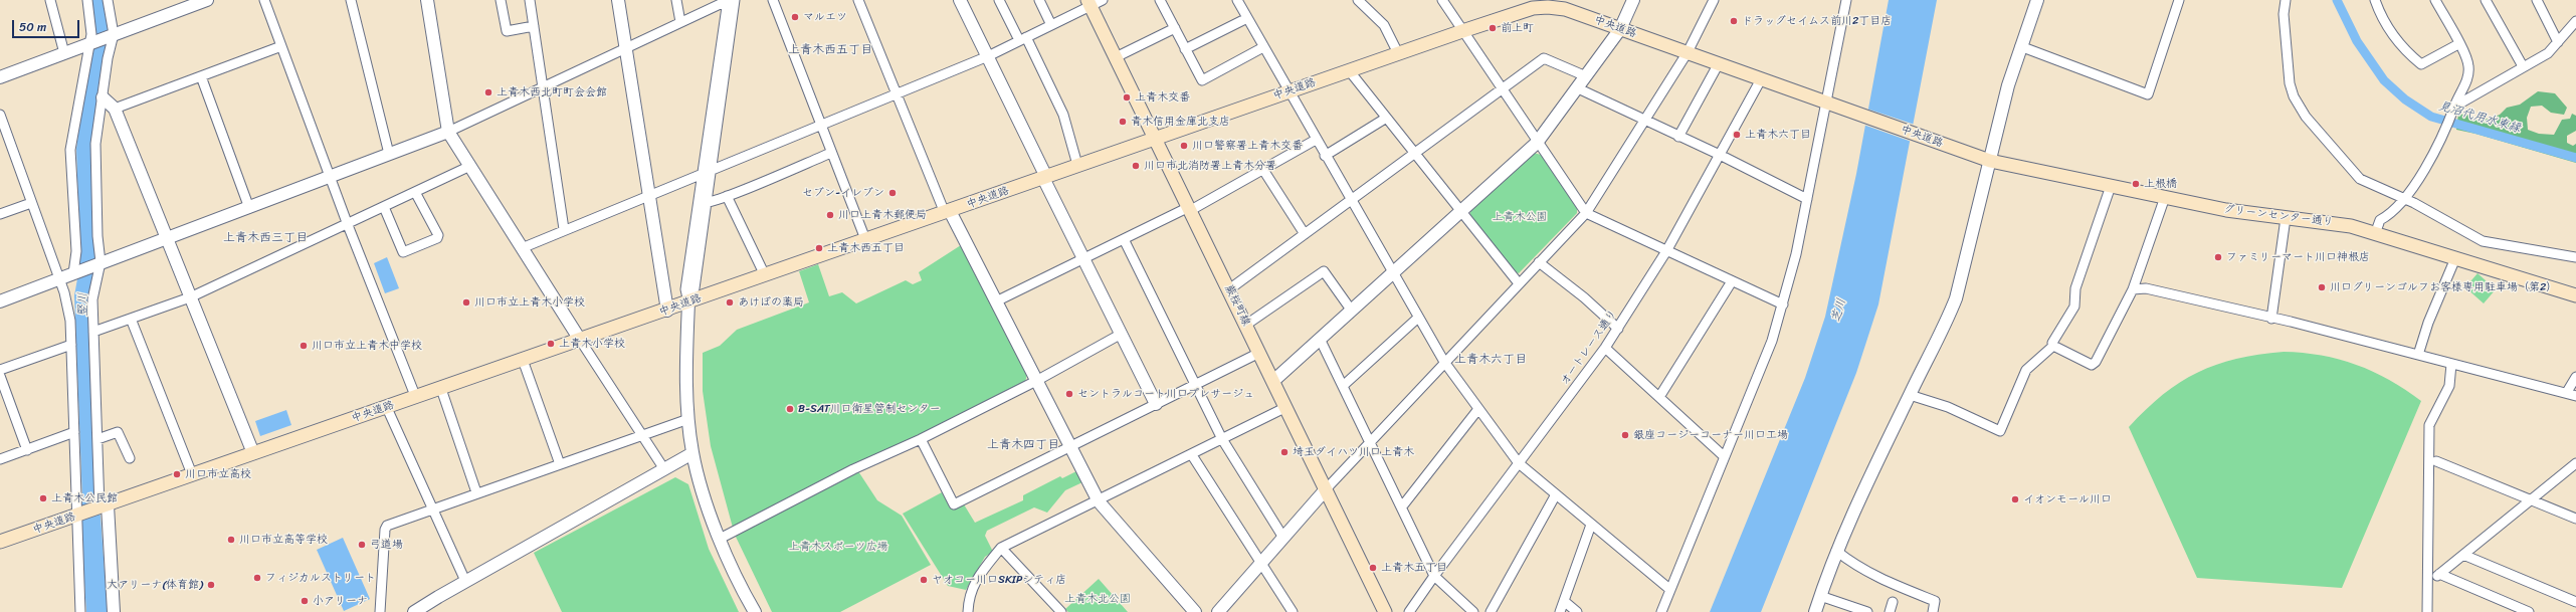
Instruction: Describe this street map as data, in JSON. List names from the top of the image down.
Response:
{
  "streets": {
    "main road": ["中央道路", "グリーンセンター通り", "蕨桜町線"],
    "street": ["オートレース通り"]
  },
  "crossings": [
    ["中央道路", "グリーンセンター通り"],
    ["中央道路", "蕨桜町線"],
    ["中央道路", "オートレース通り"]
  ],
  "districts": [
    "上青木西五丁目",
    "上青木西三丁目",
    "上青木六丁目",
    "上青木四丁目"
  ],
  "water": ["見沼代用水東縁", "竪川", "芝川"],
  "parks": ["上青木公園", "上青木スポーツ広場", "上青木北公園"],
  "places": [
    "マルエツ",
    "ドラッグセイムス前川2丁目店",
    "前上町",
    "上青木西北町町会会館",
    "上青木交番",
    "青木信用金庫北支店",
    "上青木六丁目",
    "川口警察署上青木交番",
    "川口市北消防署上青木分署",
    "上根橋",
    "セブン-イレブン",
    "川口上青木郵便局",
    "上青木西五丁目",
    "ファミリーマート川口神根店",
    "川口グリーンゴルフお客様専用駐車場（第2）",
    "川口市立上青木小学校",
    "あけぼの薬局",
    "上青木小学校",
    "川口市立上青木中学校",
    "セントラルコート川口プレサージュ",
    "B-SAT川口衛星管制センター",
    "銀座コージーコーナー川口工場",
    "埼玉ダイハツ川口上青木",
    "川口市立高校",
    "上青木公民館",
    "イオンモール川口",
    "川口市立高等学校",
    "弓道場",
    "上青木五丁目",
    "フィジカルストリート",
    "ヤオコー川口SKIPシティ店",
    "大アリーナ(体育館)",
    "小アリーナ"
  ],
  "scale_bar": "50 m"
}
